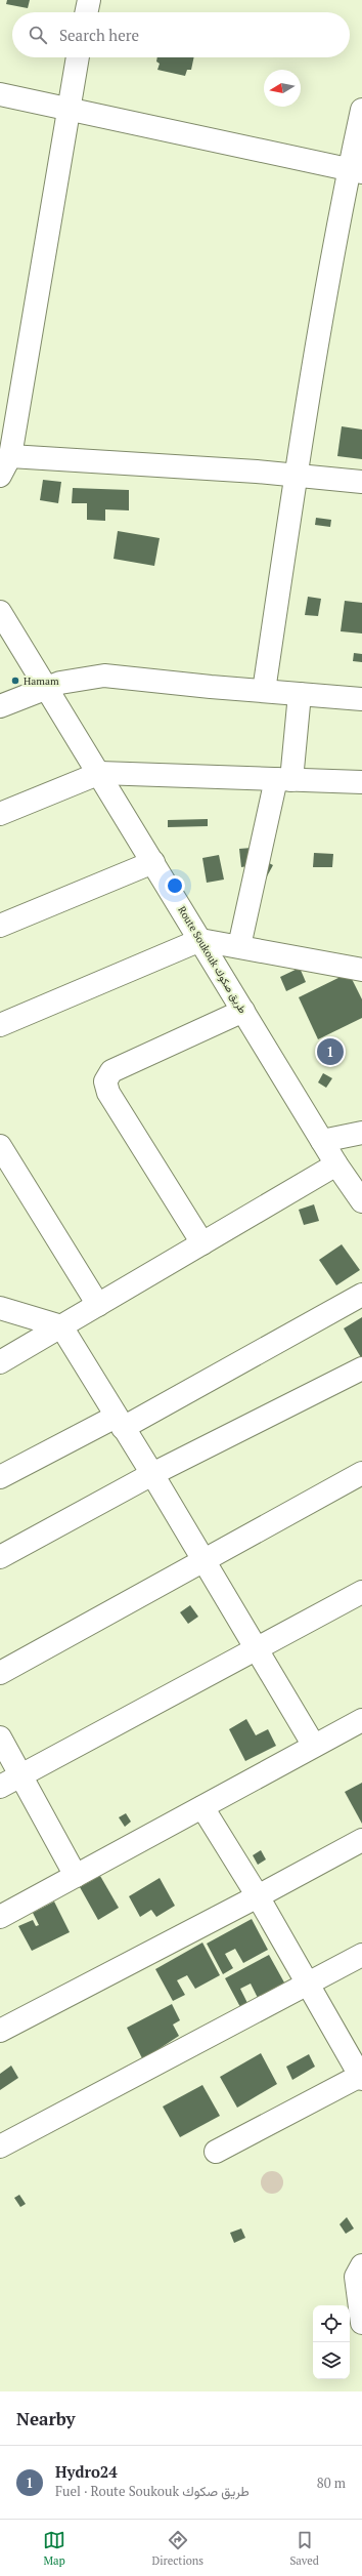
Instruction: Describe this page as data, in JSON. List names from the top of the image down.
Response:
{
  "streets": {
    "street": ["Route Soukouk طريق صكوك"]
  },
  "places": ["Hamam"],
  "north": "left",
  "page": {
    "search": "Search here",
    "pins": "1",
    "heading": "Nearby",
    "list": [
      {
        "mark": "1",
        "name": "Hydro24",
        "note": "Fuel · Route Soukouk طريق صكوك",
        "value": "80 m"
      }
    ],
    "nav": ["Map", "Directions", "Saved"]
  }
}
